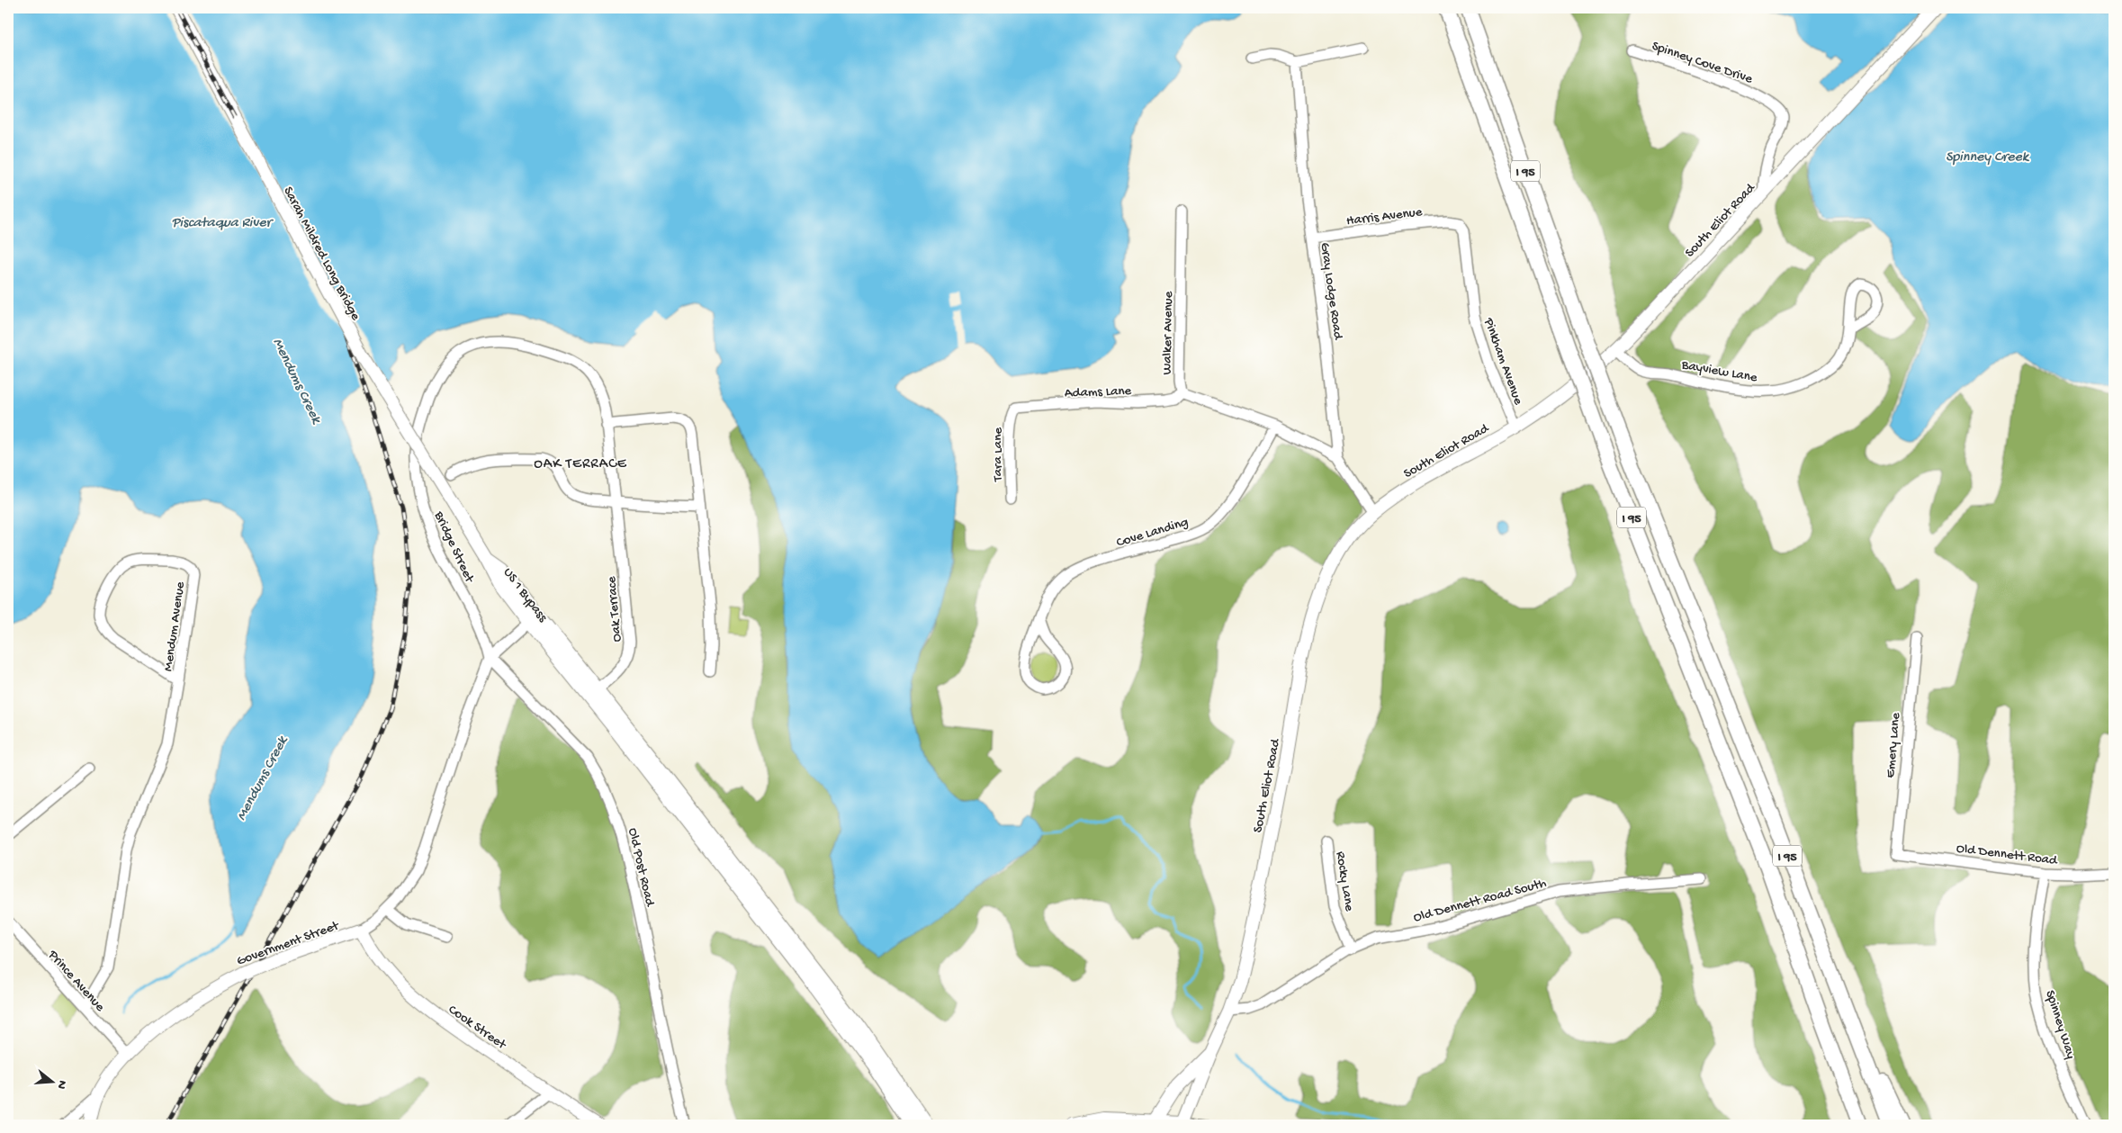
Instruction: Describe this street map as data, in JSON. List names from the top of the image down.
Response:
{
  "streets": {
    "highway": ["I 95"],
    "main road": [
      "South Eliot Road",
      "Sarah Mildred Long Bridge",
      "US 1 Bypass",
      "Government Street",
      "Cook Street"
    ],
    "street": [
      "Spinney Cove Drive",
      "Harris Avenue",
      "Gray Lodge Road",
      "Walker Avenue",
      "Pinkham Avenue",
      "Bayview Lane",
      "Adams Lane",
      "Tara Lane",
      "Cove Landing",
      "Bridge Street",
      "Oak Terrace",
      "Mendum Avenue",
      "Emery Lane",
      "Old Dennett Road",
      "Old Post Road",
      "Rocky Lane",
      "Old Dennett Road South",
      "Prince Avenue",
      "Spinney Way"
    ]
  },
  "crossings": [
    ["Spinney Cove Drive", "South Eliot Road"],
    ["Harris Avenue", "Gray Lodge Road"],
    ["Harris Avenue", "Pinkham Avenue"],
    ["South Eliot Road", "Gray Lodge Road"],
    ["South Eliot Road", "Pinkham Avenue"],
    ["South Eliot Road", "Bayview Lane"],
    ["South Eliot Road", "Old Dennett Road South"],
    ["Sarah Mildred Long Bridge", "US 1 Bypass"],
    ["Gray Lodge Road", "Walker Avenue"],
    ["Walker Avenue", "Adams Lane"],
    ["Walker Avenue", "Cove Landing"],
    ["Adams Lane", "Tara Lane"],
    ["Bridge Street", "Oak Terrace"],
    ["Bridge Street", "Old Post Road"],
    ["US 1 Bypass", "Oak Terrace"],
    ["Mendum Avenue", "Prince Avenue"],
    ["Emery Lane", "Old Dennett Road"],
    ["Old Dennett Road", "Spinney Way"],
    ["Rocky Lane", "Old Dennett Road South"],
    ["Government Street", "Prince Avenue"],
    ["Government Street", "Cook Street"]
  ],
  "districts": ["OAK TERRACE"],
  "water": ["Spinney Creek", "Piscataqua River", "Mendums Creek"],
  "north": "right"
}
